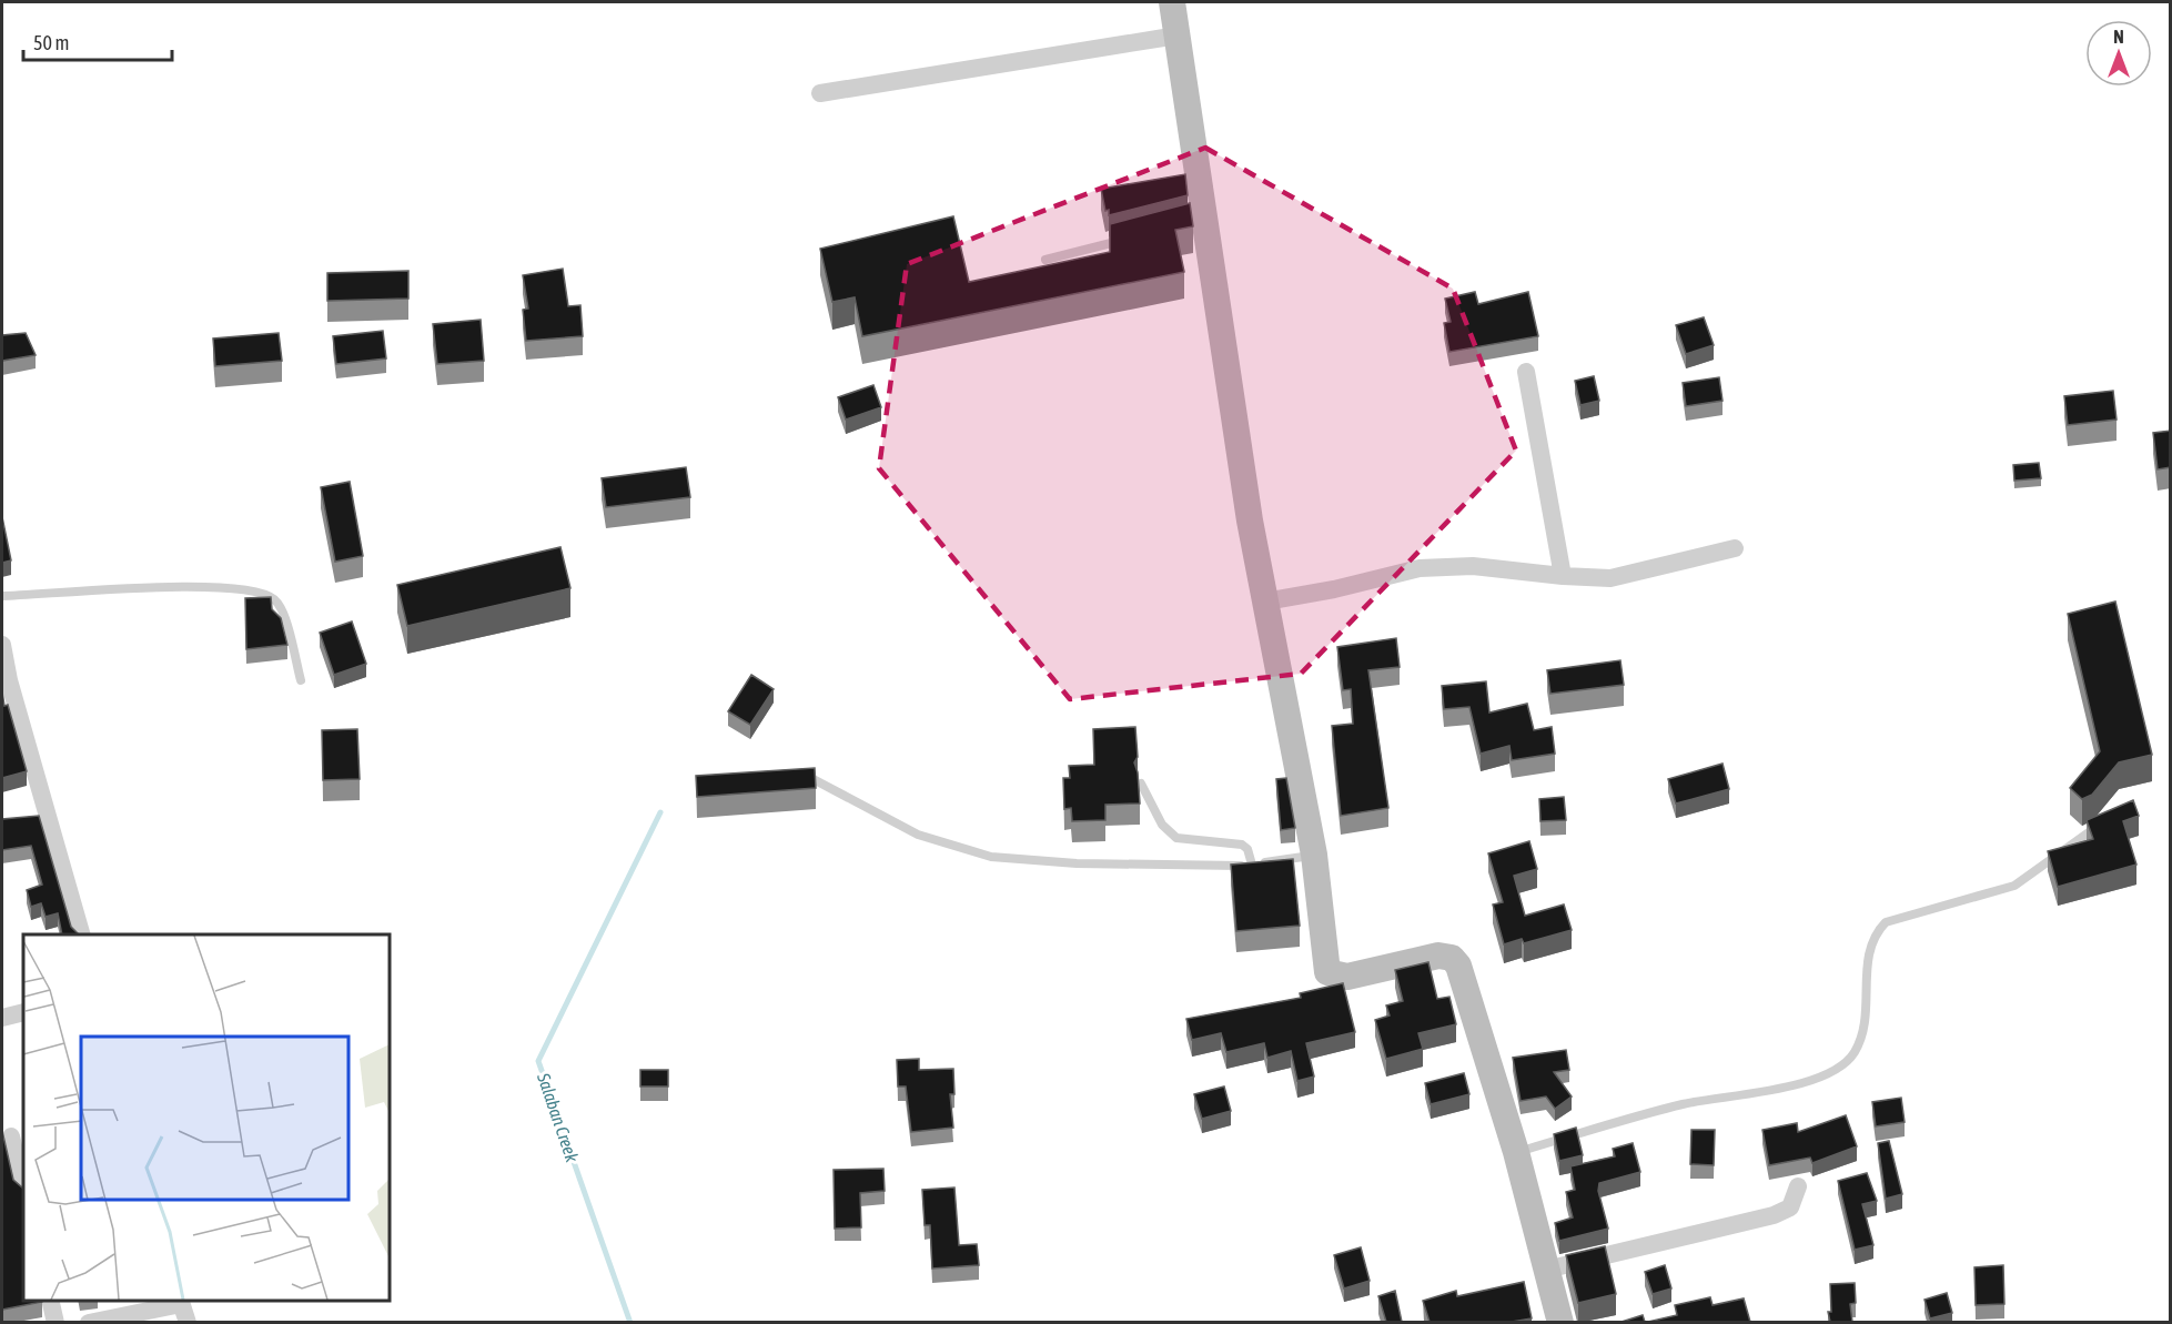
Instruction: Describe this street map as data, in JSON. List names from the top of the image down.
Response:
{
  "water": ["Salaban Creek"],
  "scale_bar": "50 m",
  "north": "top"
}
